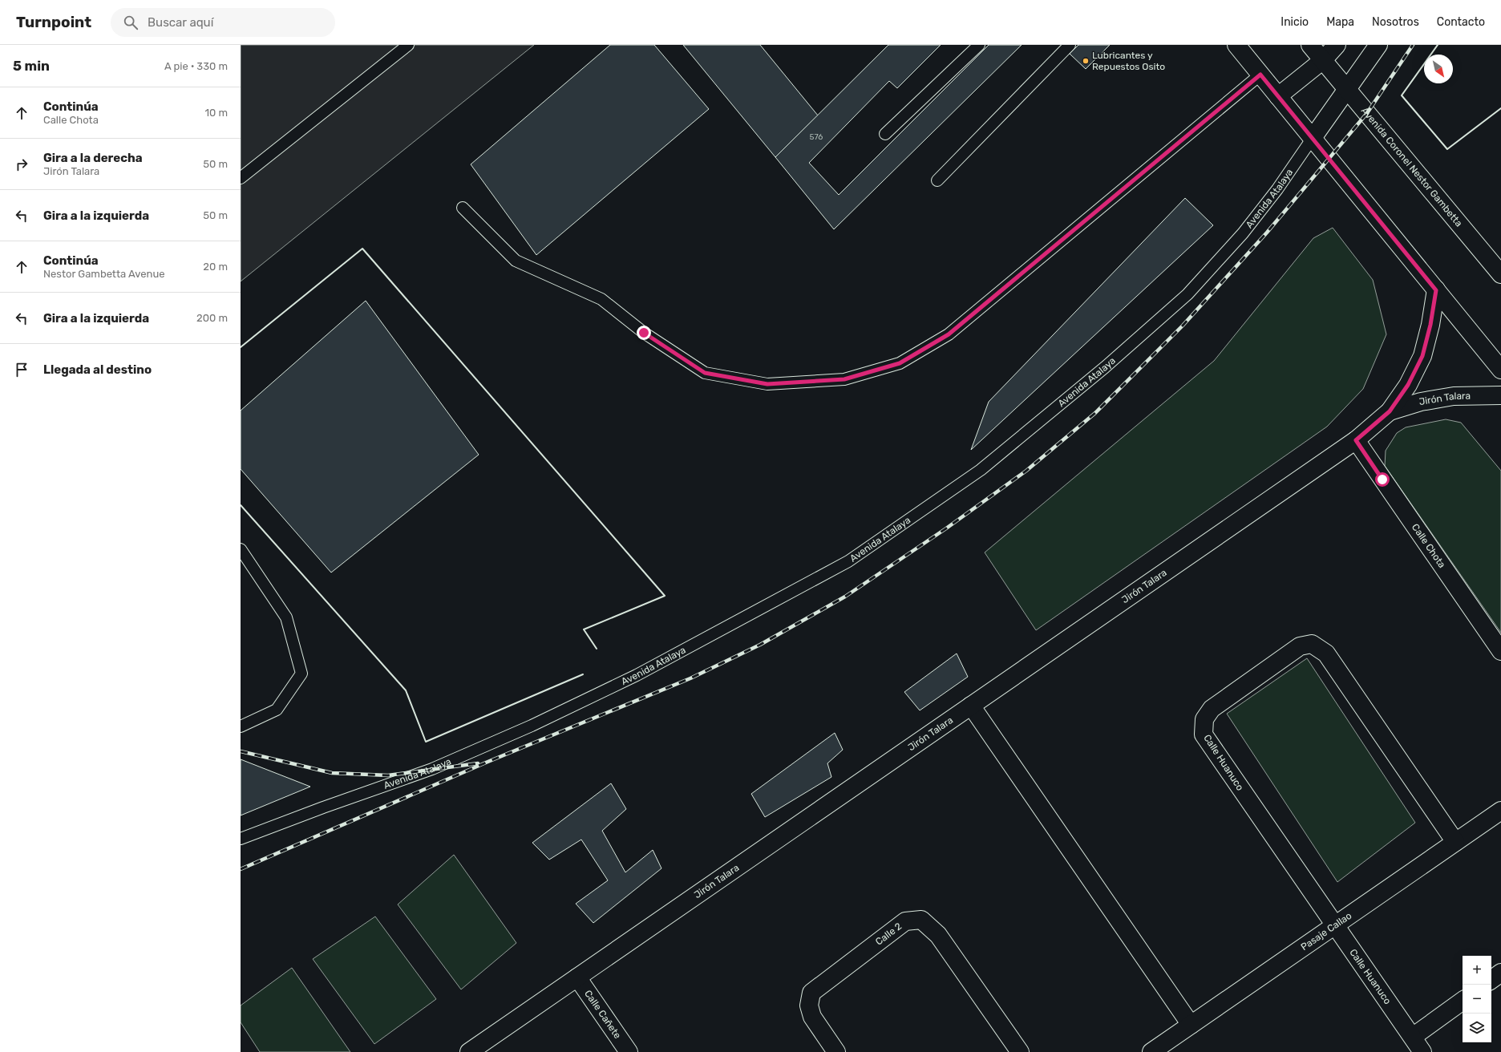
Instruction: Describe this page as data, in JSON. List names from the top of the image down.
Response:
{
  "streets": {
    "street": [
      "Avenida Coronel Nestor Gambetta",
      "Avenida Atalaya",
      "Jirón Talara",
      "Calle Chota",
      "Calle Huanuco",
      "Pasaje Callao",
      "Calle 2",
      "Calle Cañete"
    ]
  },
  "crossings": [
    ["Avenida Coronel Nestor Gambetta", "Avenida Atalaya"],
    ["Jirón Talara", "Calle Chota"],
    ["Jirón Talara", "Calle Cañete"],
    ["Calle Huanuco", "Pasaje Callao"]
  ],
  "places": ["Lubricantes y Repuestos Osito"],
  "house_numbers": ["576"],
  "north": "bottom right",
  "page": {
    "header": "Turnpoint",
    "search": "Buscar aquí",
    "nav": [
      "Inicio",
      "Mapa",
      "Nosotros",
      "Contacto"
    ],
    "heading": ["5 min", "A pie · 330 m"],
    "list": [
      ["Continúa", "Calle Chota", "10 m"],
      ["Gira a la derecha", "Jirón Talara", "50 m"],
      ["Gira a la izquierda", "50 m"],
      ["Continúa", "Nestor Gambetta Avenue", "20 m"],
      ["Gira a la izquierda", "200 m"],
      "Llegada al destino"
    ],
    "map_buttons": ["+", "−"]
  }
}
